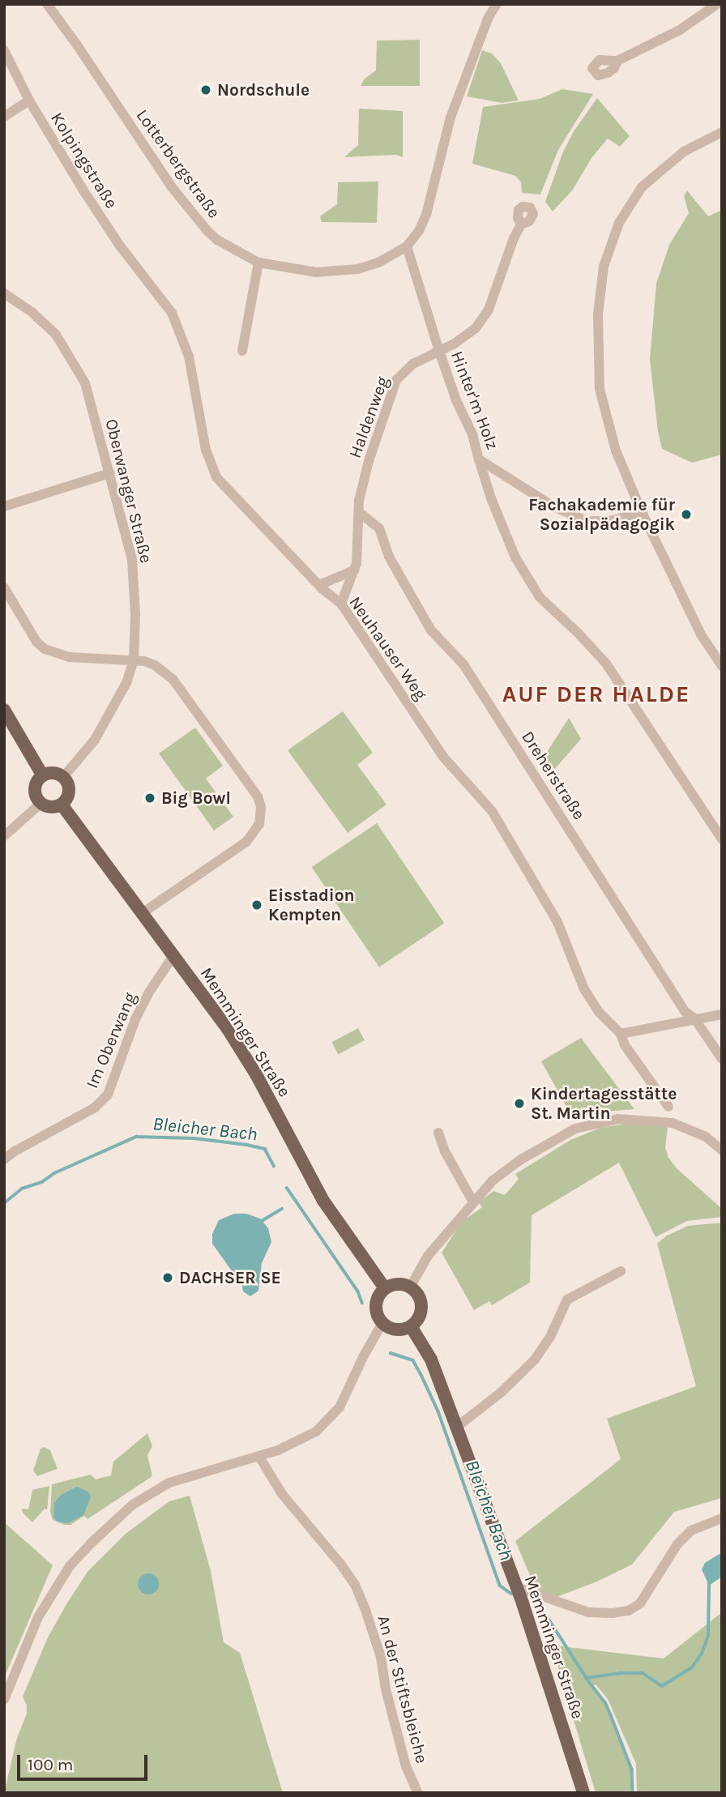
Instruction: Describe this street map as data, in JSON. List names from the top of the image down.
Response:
{
  "streets": {
    "main road": ["Memminger Straße"],
    "street": [
      "Kolpingstraße",
      "Lotterbergstraße",
      "Hinter'm Holz",
      "Haldenweg",
      "Oberwanger Straße",
      "Neuhauser Weg",
      "Dreherstraße",
      "Im Oberwang",
      "An der Stiftsbleiche"
    ]
  },
  "crossings": [
    ["Kolpingstraße", "Neuhauser Weg"],
    ["Lotterbergstraße", "Hinter'm Holz"],
    ["Hinter'm Holz", "Haldenweg"],
    ["Haldenweg", "Neuhauser Weg"],
    ["Haldenweg", "Dreherstraße"],
    ["Oberwanger Straße", "Memminger Straße"],
    ["Memminger Straße", "Im Oberwang"]
  ],
  "districts": ["AUF DER HALDE"],
  "water": ["Bleicher Bach"],
  "places": [
    "Nordschule",
    "Fachakademie für Sozialpädagogik",
    "Big Bowl",
    "Eisstadion Kempten",
    "Kindertagesstätte St. Martin",
    "DACHSER SE"
  ],
  "scale_bar": "100 m"
}
